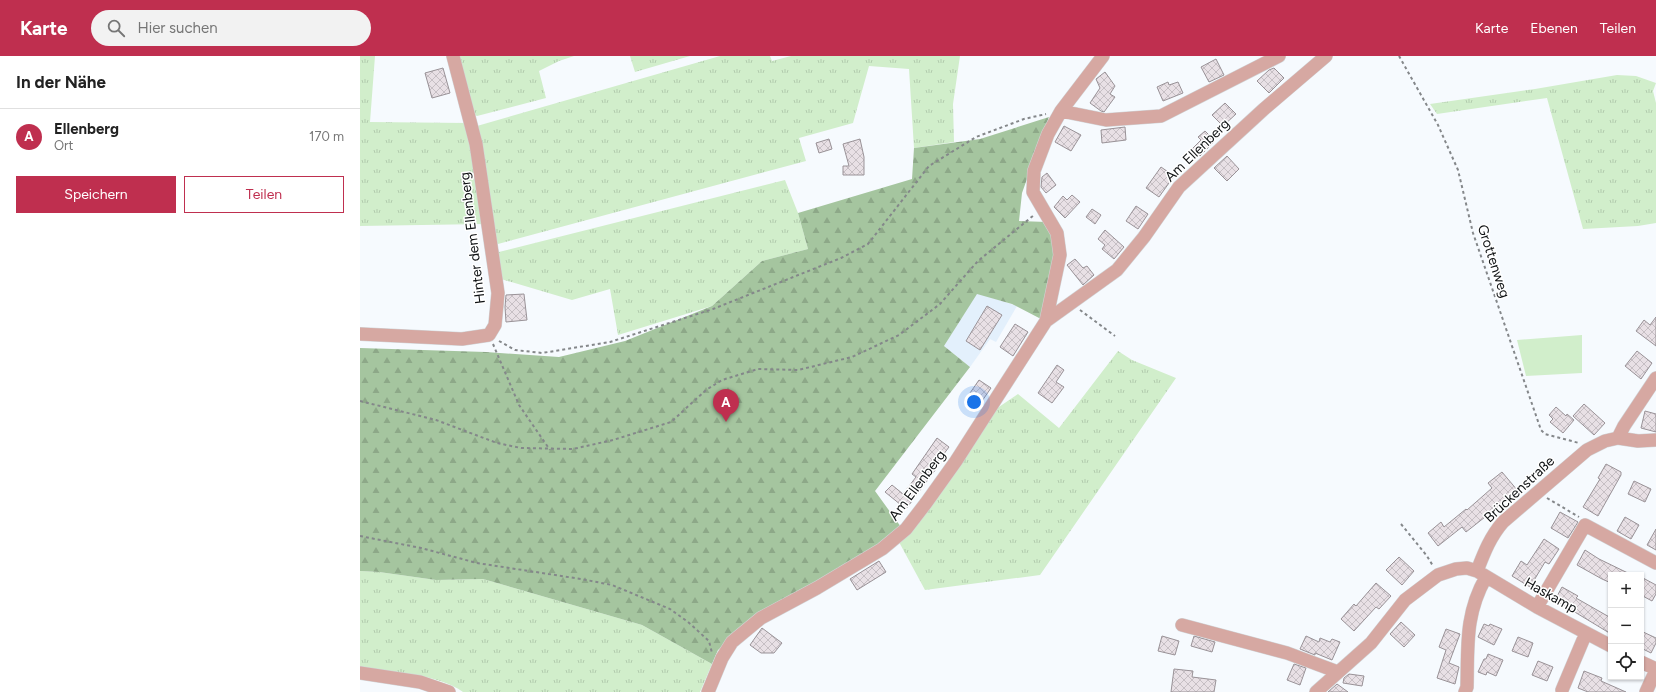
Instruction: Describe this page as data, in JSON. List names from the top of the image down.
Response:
{
  "streets": {
    "street": [
      "Am Ellenberg",
      "Hinter dem Ellenberg",
      "Brückenstraße",
      "Haskamp"
    ],
    "path": ["Grottenweg"]
  },
  "crossings": [
    ["Grottenweg", "Brückenstraße"],
    ["Brückenstraße", "Haskamp"]
  ],
  "page": {
    "header": "Karte",
    "search": "Hier suchen",
    "nav": ["Karte", "Ebenen", "Teilen"],
    "heading": "In der Nähe",
    "list": [
      {
        "mark": "A",
        "name": "Ellenberg",
        "note": "Ort",
        "value": "170 m"
      }
    ],
    "buttons": ["Speichern", "Teilen"],
    "pins": "A",
    "map_buttons": ["+", "−"]
  }
}
